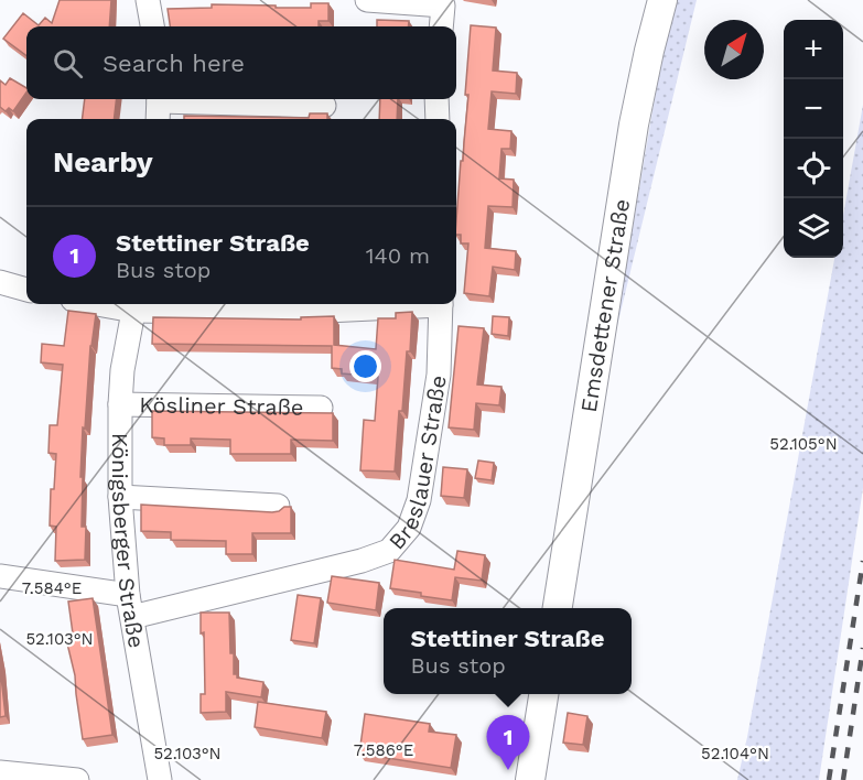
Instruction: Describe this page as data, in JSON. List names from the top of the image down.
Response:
{
  "streets": {
    "street": [
      "Emsdettener Straße",
      "Kösliner Straße",
      "Breslauer Straße",
      "Königsberger Straße"
    ]
  },
  "crossings": [
    ["Kösliner Straße", "Königsberger Straße"],
    ["Breslauer Straße", "Königsberger Straße"]
  ],
  "north": "top right",
  "page": {
    "map_buttons": ["+", "−"],
    "search": "Search here",
    "heading": "Nearby",
    "list": [
      {
        "mark": "1",
        "name": "Stettiner Straße",
        "note": "Bus stop",
        "value": "140 m"
      }
    ],
    "popup": ["Stettiner Straße", "Bus stop"],
    "pins": "1"
  },
  "coordinates": [
    "52.105°N",
    "7.584°E",
    "52.103°N",
    "7.586°E",
    "52.104°N"
  ]
}
